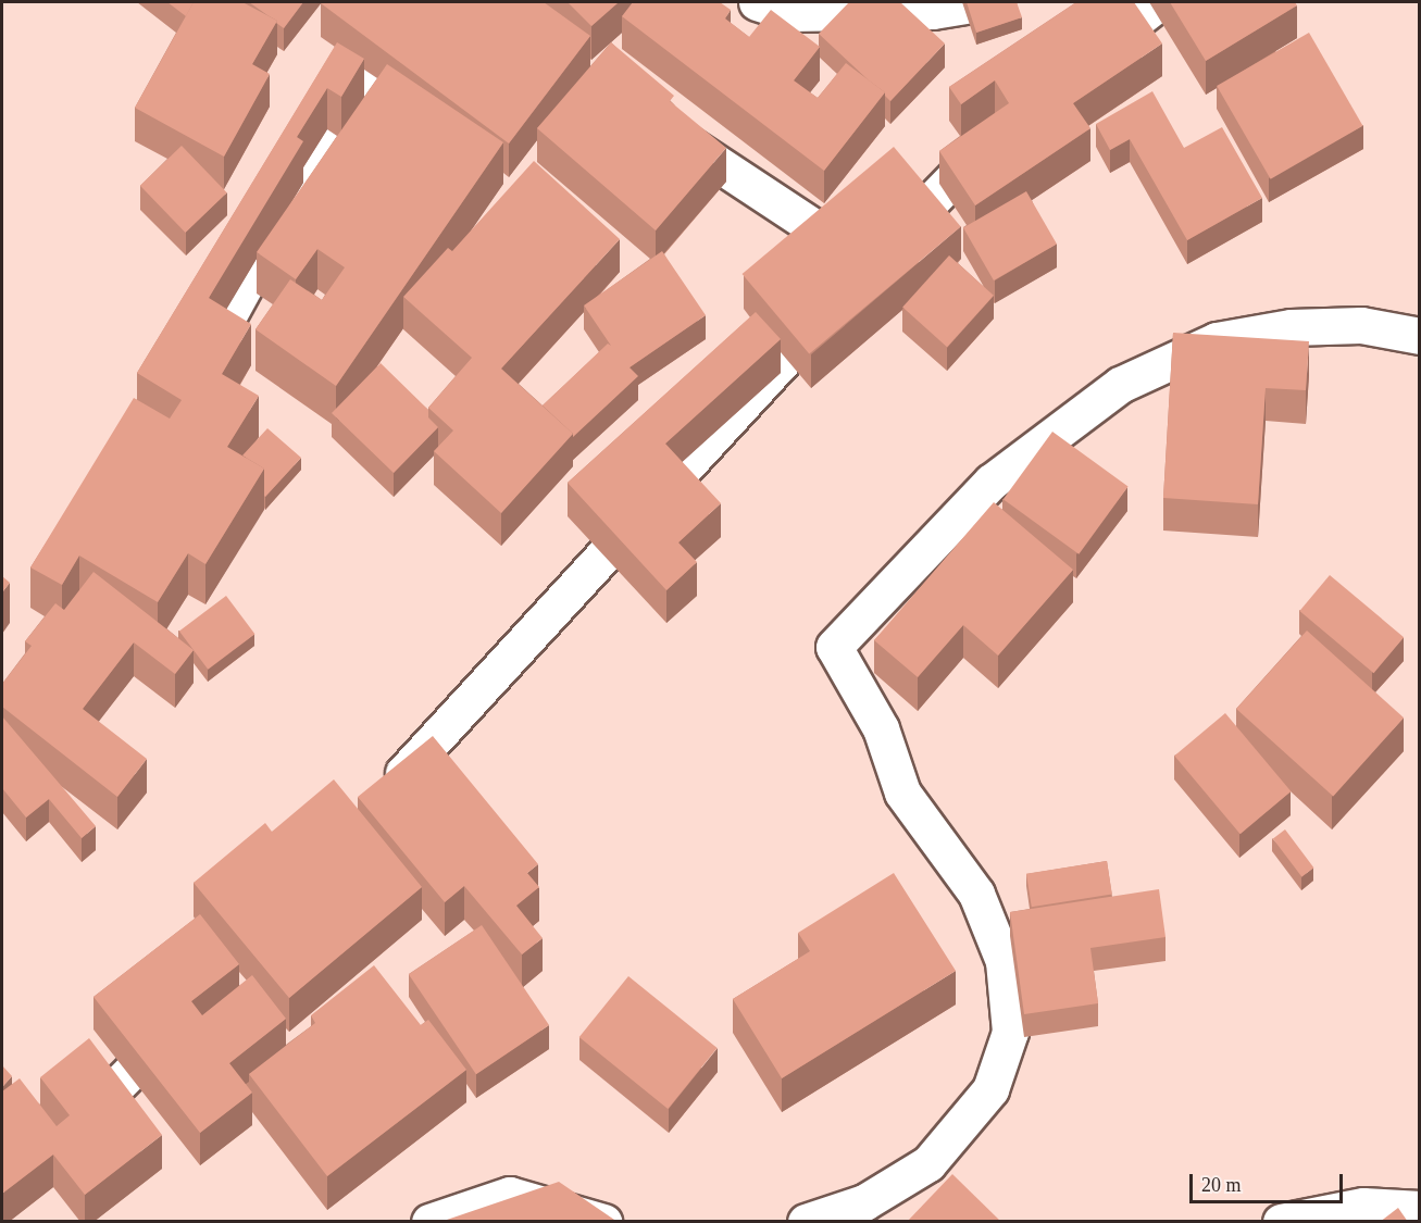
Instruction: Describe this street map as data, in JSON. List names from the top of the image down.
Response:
{
  "scale_bar": "20 m"
}
